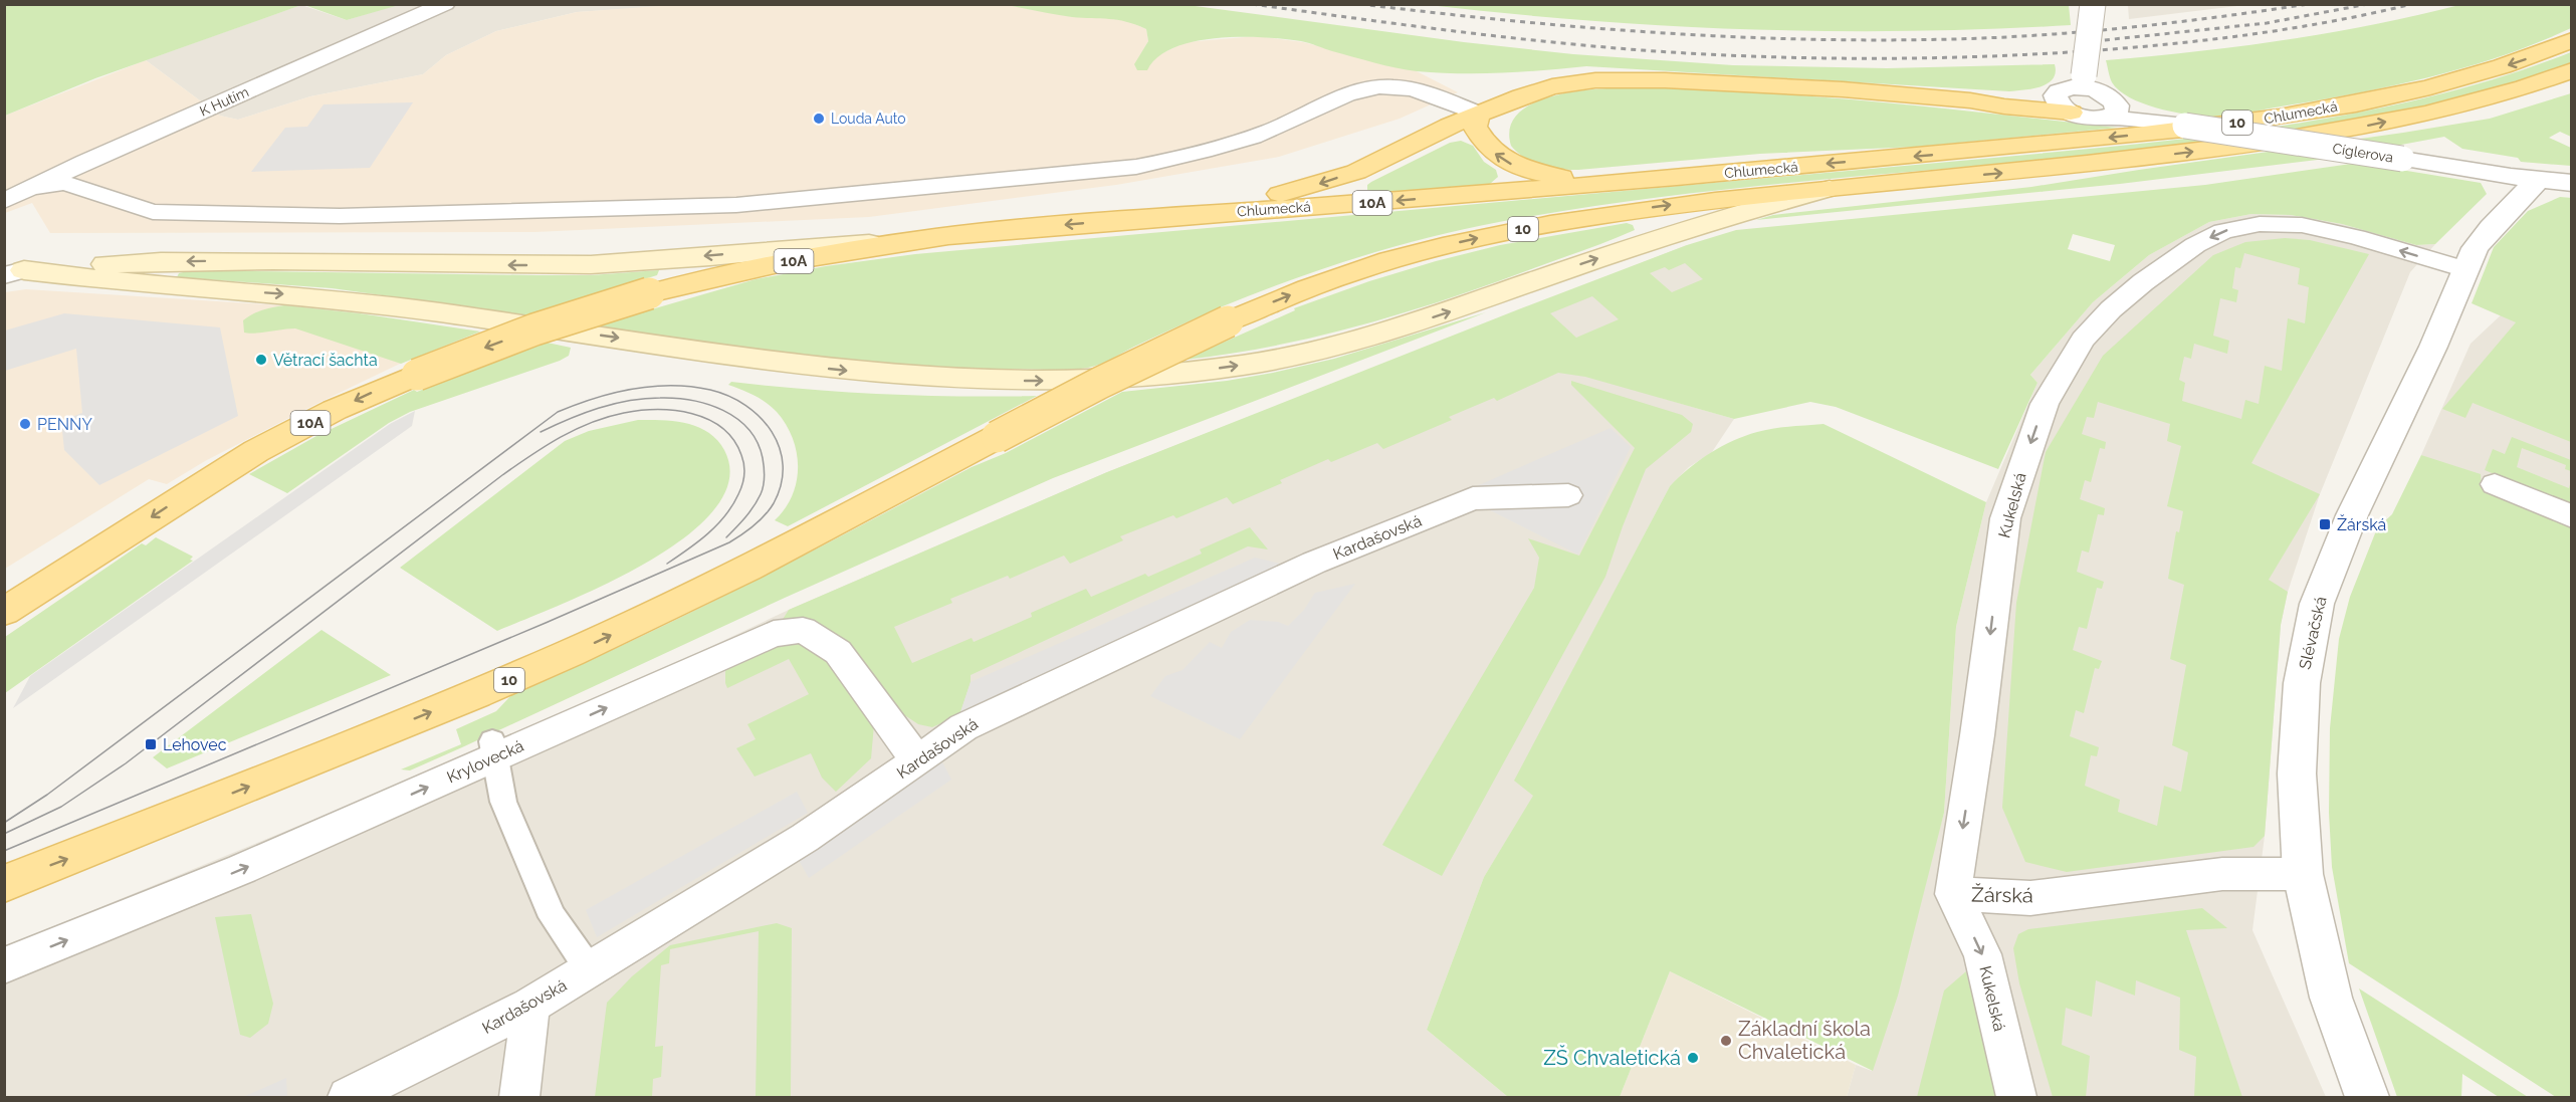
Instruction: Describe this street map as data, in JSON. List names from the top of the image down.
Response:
{
  "streets": {
    "main road": ["Chlumecká", "10", "10A"],
    "street": [
      "K Hutím",
      "Cíglerova",
      "Kukelská",
      "Kardašovská",
      "Slévačská",
      "Krylovecká",
      "Žárská"
    ]
  },
  "crossings": [
    ["Chlumecká", "10"],
    ["Chlumecká", "10A"],
    ["Cíglerova", "Slévačská"],
    ["Kukelská", "Slévačská"],
    ["Kukelská", "Žárská"],
    ["Kardašovská", "Krylovecká"],
    ["Slévačská", "Žárská"]
  ],
  "one_way": ["Krylovecká"],
  "places": {
    "other": [
      "Louda Auto",
      "Větrací šachta",
      "PENNY",
      "Základní škola Chvaletická",
      "ZŠ Chvaletická"
    ],
    "transit": ["Žárská", "Lehovec"]
  }
}
